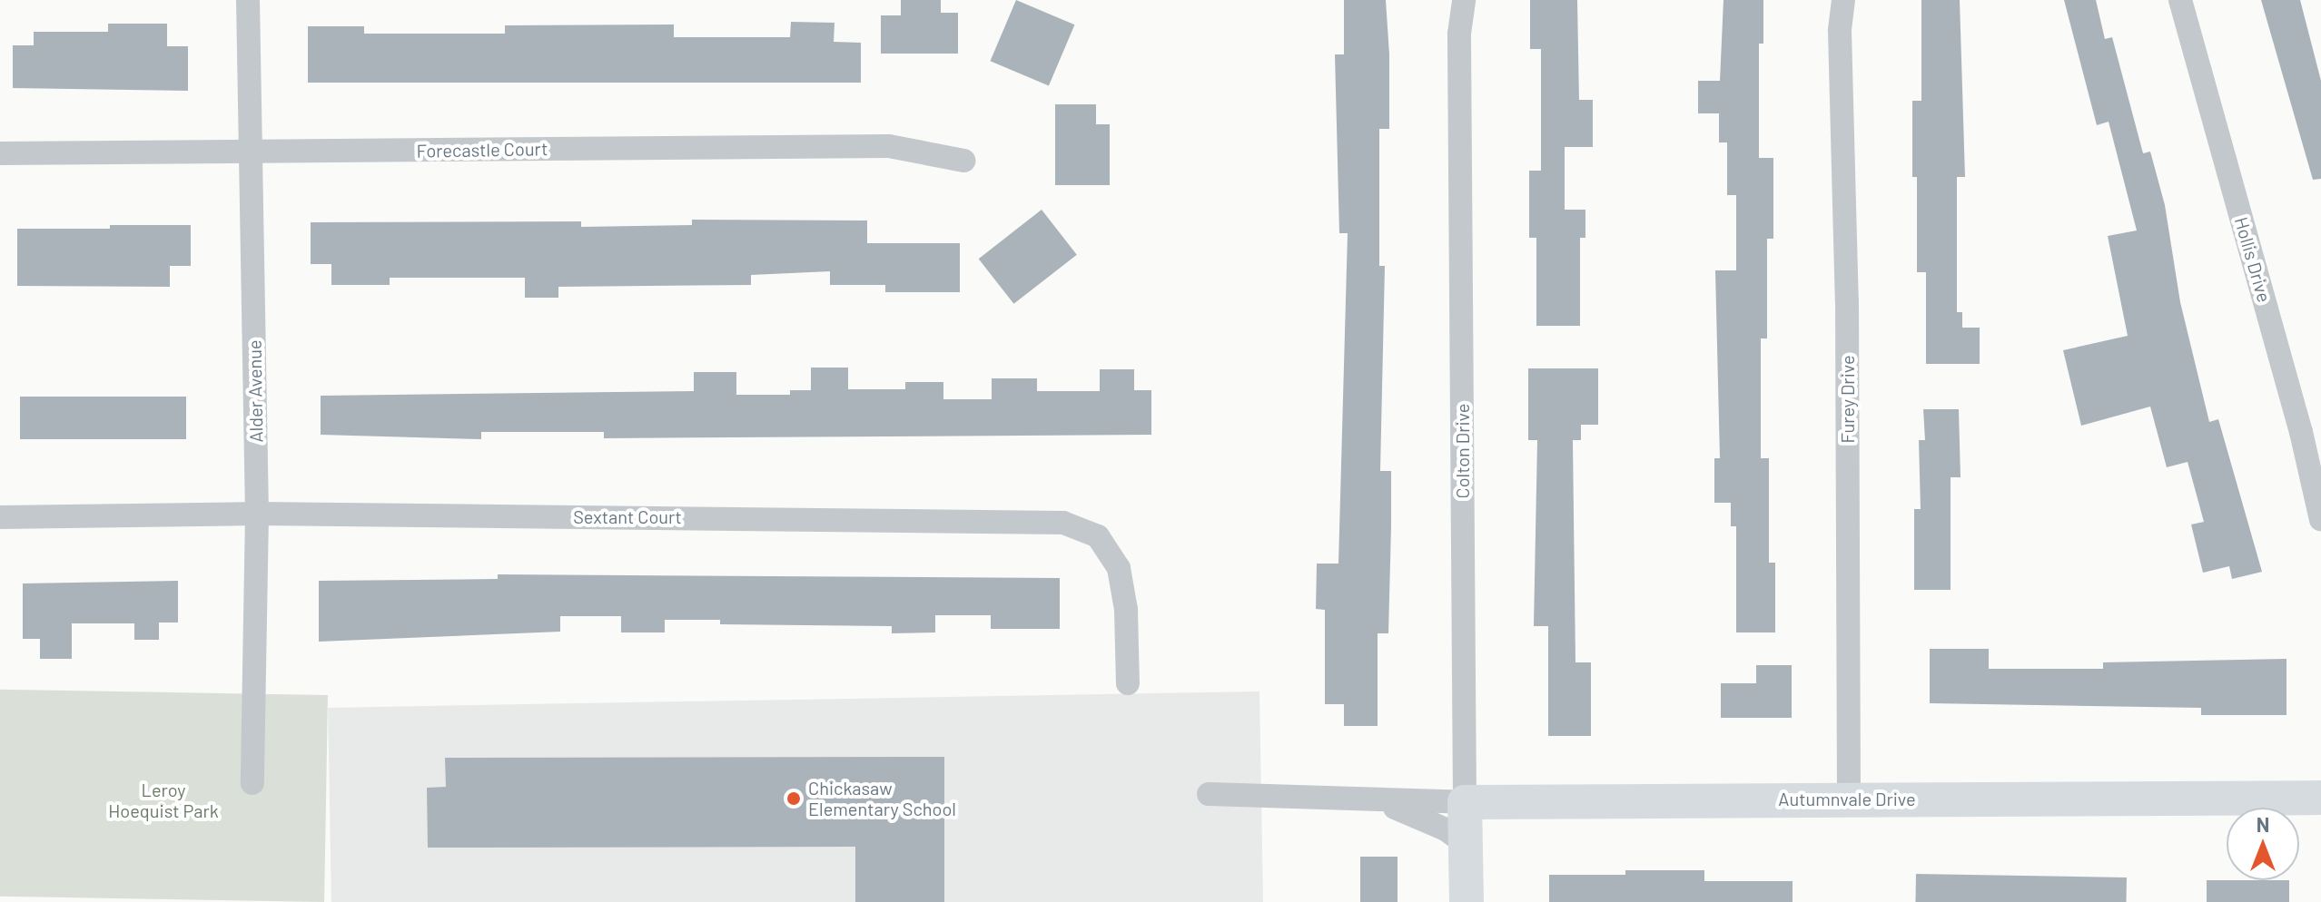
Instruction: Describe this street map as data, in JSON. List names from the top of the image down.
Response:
{
  "streets": {
    "street": [
      "Forecastle Court",
      "Hollis Drive",
      "Alder Avenue",
      "Furey Drive",
      "Colton Drive",
      "Sextant Court",
      "Autumnvale Drive"
    ]
  },
  "crossings": [
    ["Forecastle Court", "Alder Avenue"],
    ["Alder Avenue", "Sextant Court"],
    ["Furey Drive", "Autumnvale Drive"],
    ["Colton Drive", "Autumnvale Drive"]
  ],
  "parks": ["Leroy Hoequist Park"],
  "places": ["Chickasaw Elementary School"],
  "north": "top"
}
